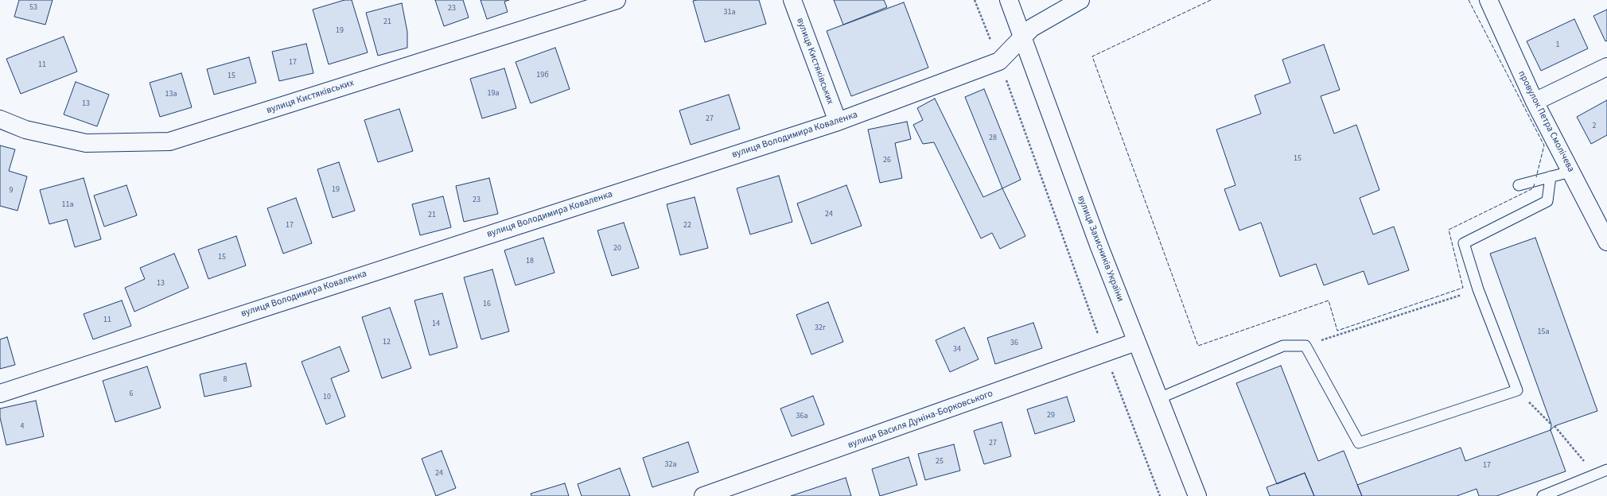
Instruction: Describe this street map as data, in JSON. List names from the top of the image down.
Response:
{
  "streets": {
    "street": [
      "вулиця Кистяківських",
      "провулок Петра Смолічева",
      "вулиця Володимира Коваленка",
      "вулиця Захисників України",
      "вулиця Василя Дуніна-Борковського"
    ]
  },
  "crossings": [
    ["вулиця Кистяківських", "вулиця Володимира Коваленка"],
    ["вулиця Володимира Коваленка", "вулиця Захисників України"],
    ["вулиця Захисників України", "вулиця Василя Дуніна-Борковського"]
  ],
  "house_numbers": [
    "53",
    "23",
    "31а",
    "21",
    "19",
    "1",
    "17",
    "11",
    "19б",
    "15",
    "19а",
    "13а",
    "13",
    "27",
    "2",
    "28",
    "15",
    "26",
    "19",
    "9",
    "23",
    "11а",
    "24",
    "21",
    "17",
    "22",
    "20",
    "15",
    "18",
    "13",
    "16",
    "11",
    "14",
    "32г",
    "15а",
    "12",
    "36",
    "34",
    "8",
    "6",
    "10",
    "29",
    "36а",
    "4",
    "27",
    "25",
    "32а",
    "17",
    "24"
  ]
}
